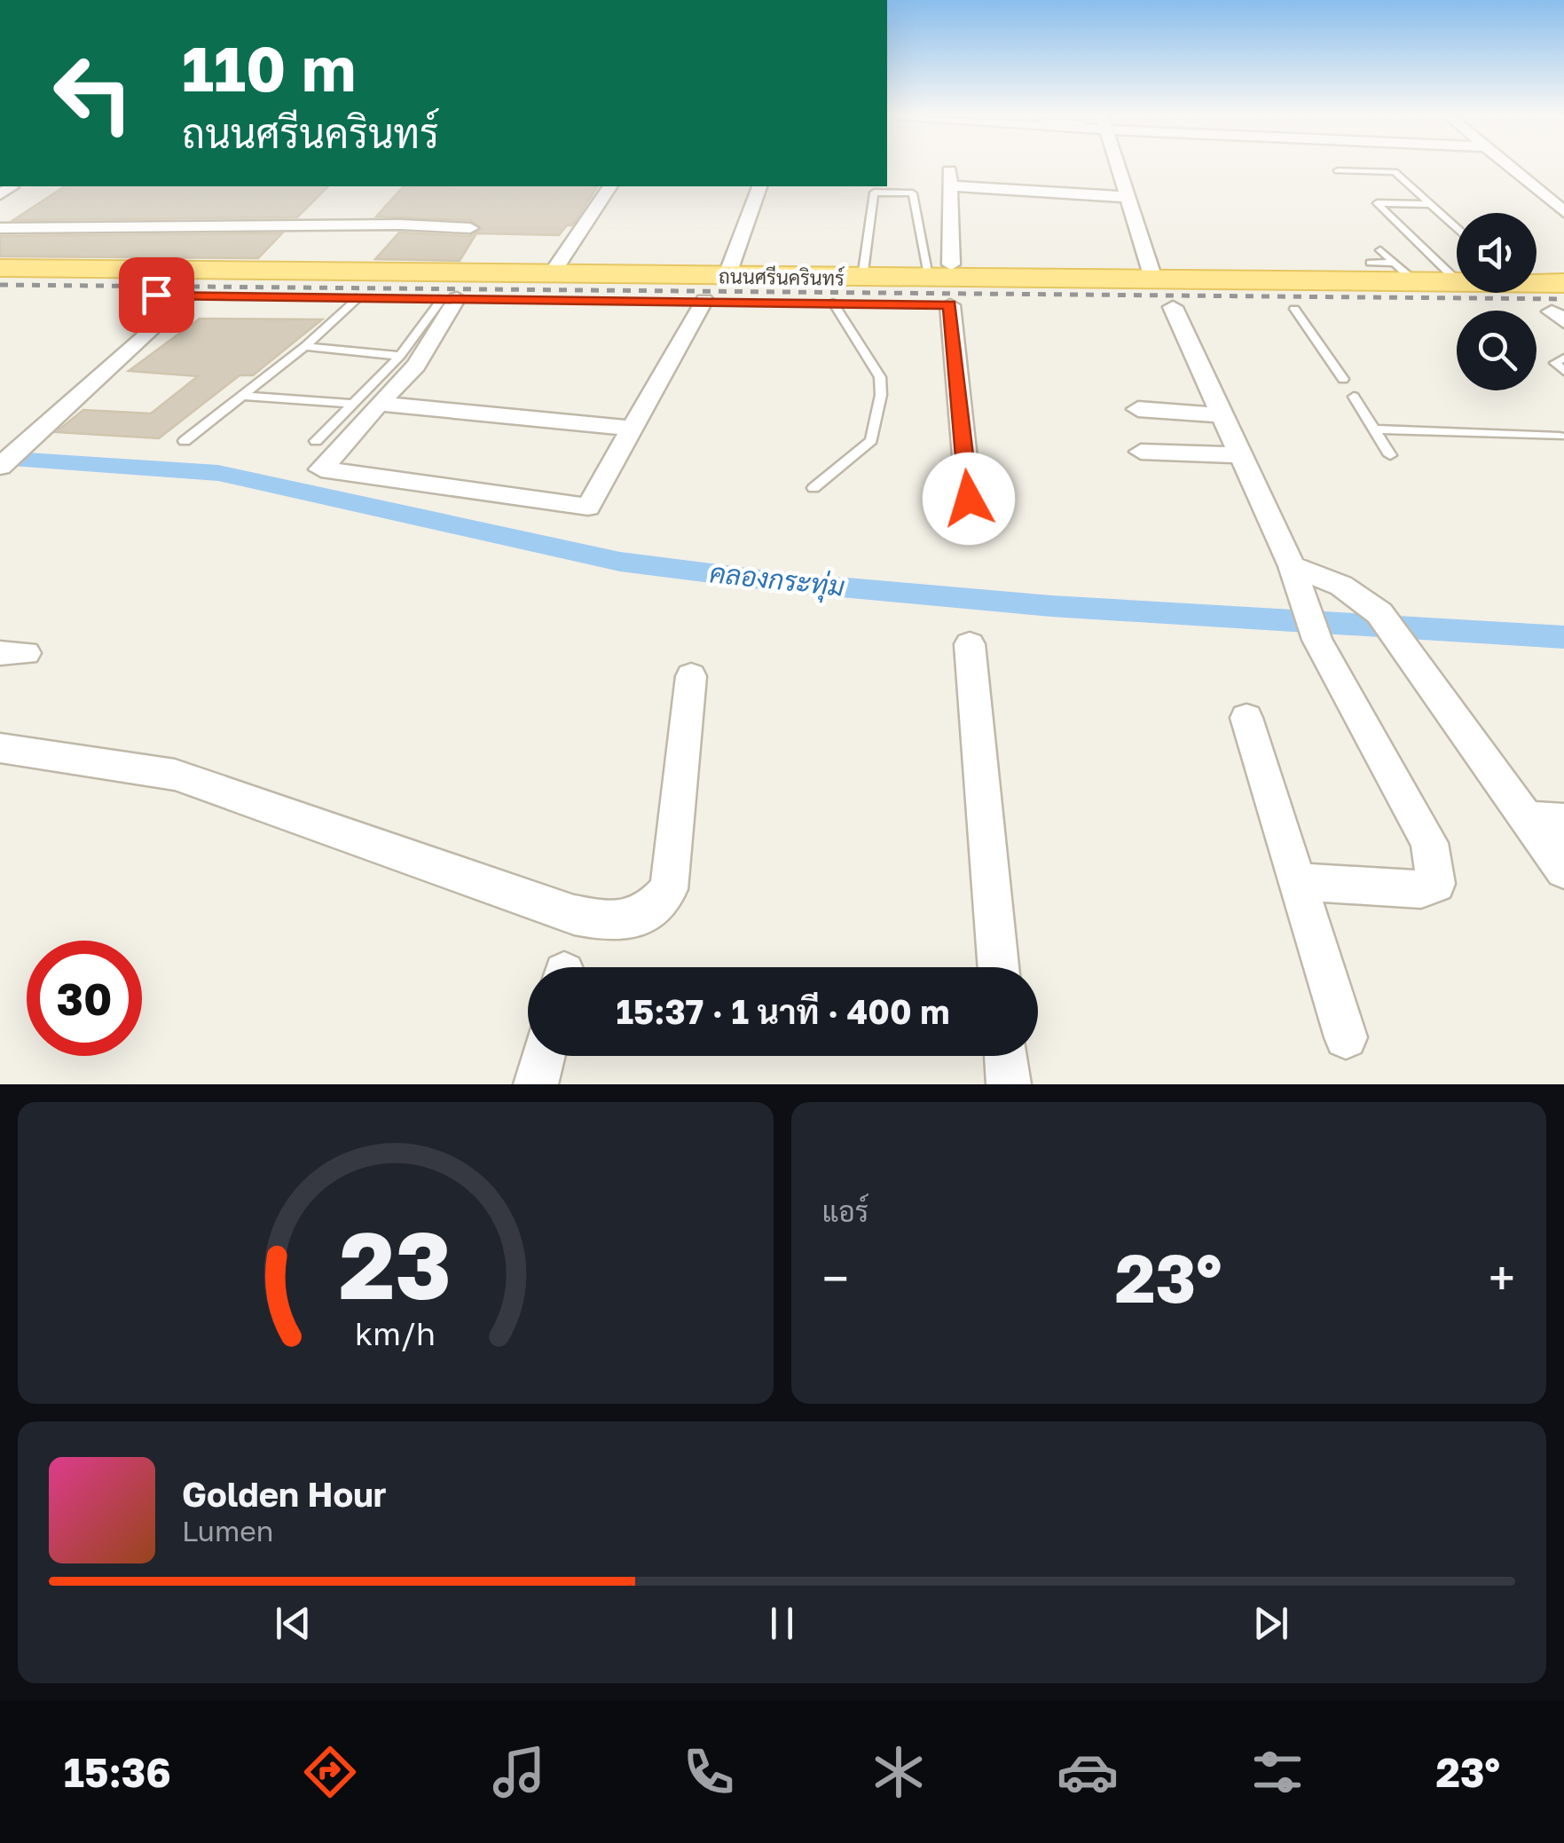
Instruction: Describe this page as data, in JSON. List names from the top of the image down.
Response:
{
  "streets": {
    "main road": ["ถนนศรีนครินทร์"]
  },
  "water": ["คลองกระทุ่ม"],
  "page": {
    "turn": ["110 m", "ถนนศรีนครินทร์"],
    "limit": "30",
    "trip": "15:37 · 1 นาที · 400 m",
    "tile": "แอร์",
    "heat": ["−", "23°", "+"],
    "song": ["Golden Hour", "Lumen"],
    "tabs": ["15:36", "23°"],
    "gauge": ["23", "km/h"]
  }
}
